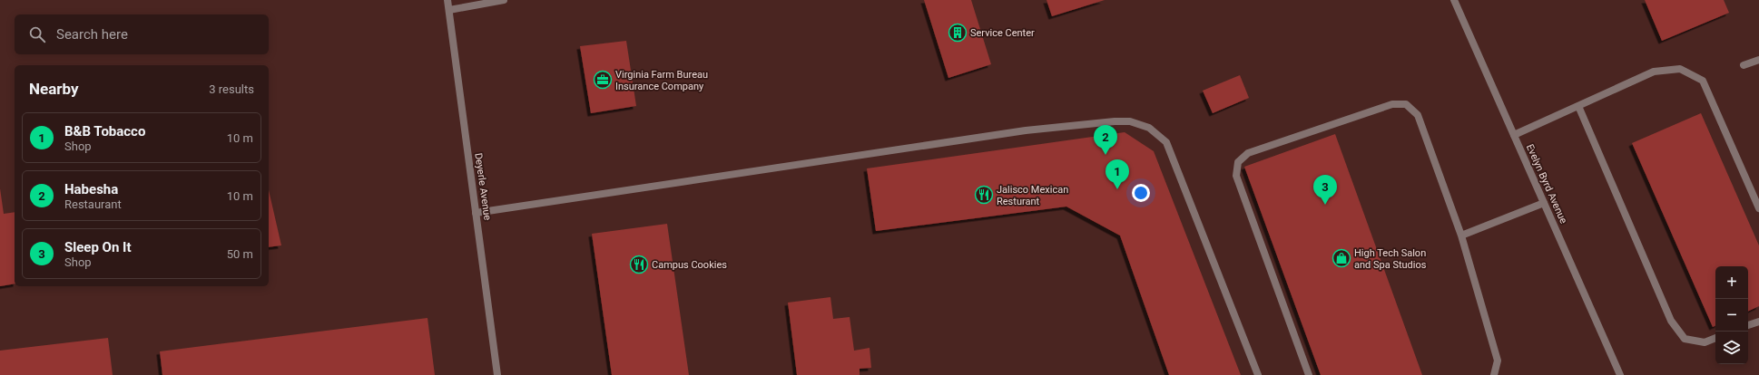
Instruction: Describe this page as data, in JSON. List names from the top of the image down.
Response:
{
  "streets": {
    "street": ["Evelyn Byrd Avenue", "Deyerle Avenue"]
  },
  "places": {
    "building": ["Service Center"],
    "office": ["Virginia Farm Bureau Insurance Company"],
    "restaurant": ["Jalisco Mexican Resturant", "Campus Cookies"],
    "shop": ["High Tech Salon and Spa Studios"]
  },
  "page": {
    "search": "Search here",
    "heading": ["Nearby", "3 results"],
    "list": [
      {
        "mark": "1",
        "name": "B&B Tobacco",
        "note": "Shop",
        "value": "10 m"
      },
      {
        "mark": "2",
        "name": "Habesha",
        "note": "Restaurant",
        "value": "10 m"
      },
      {
        "mark": "3",
        "name": "Sleep On It",
        "note": "Shop",
        "value": "50 m"
      }
    ],
    "pins": ["2", "1", "3"],
    "map_buttons": ["+", "−"]
  }
}
